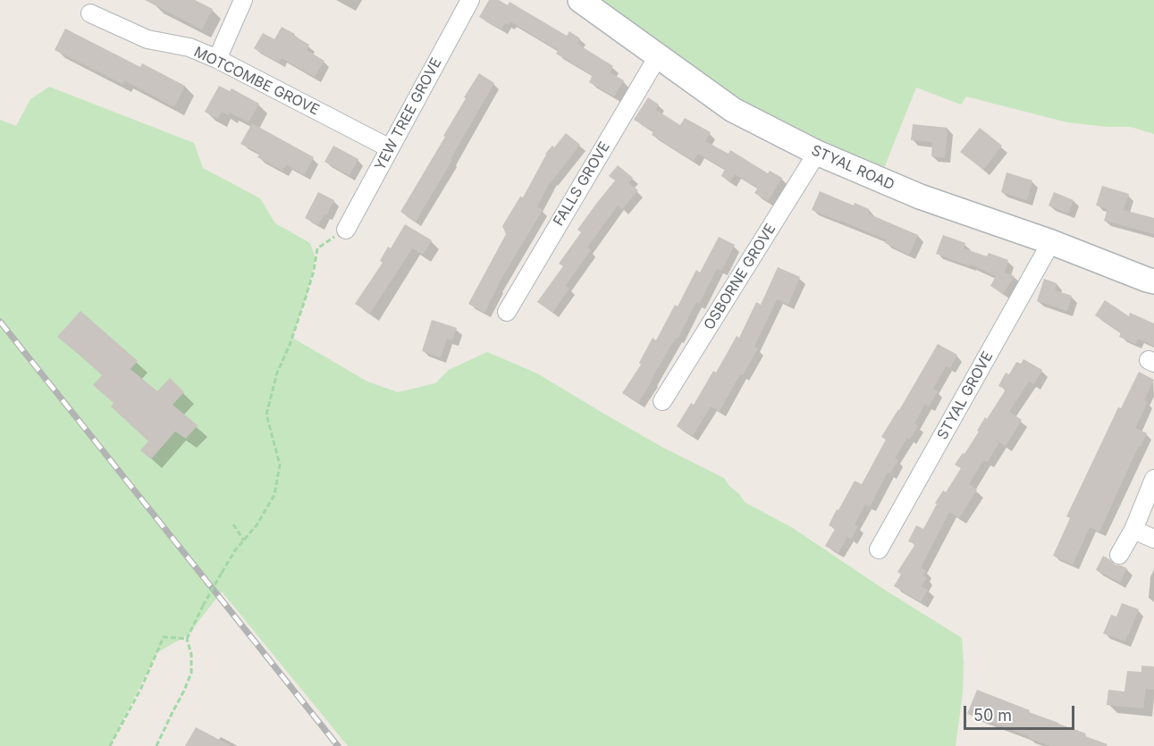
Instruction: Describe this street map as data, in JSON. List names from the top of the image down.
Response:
{
  "streets": {
    "main road": ["STYAL ROAD"],
    "street": [
      "MOTCOMBE GROVE",
      "YEW TREE GROVE",
      "FALLS GROVE",
      "OSBORNE GROVE",
      "STYAL GROVE"
    ]
  },
  "crossings": [
    ["MOTCOMBE GROVE", "YEW TREE GROVE"],
    ["STYAL ROAD", "FALLS GROVE"],
    ["STYAL ROAD", "OSBORNE GROVE"],
    ["STYAL ROAD", "STYAL GROVE"]
  ],
  "scale_bar": "50 m"
}
